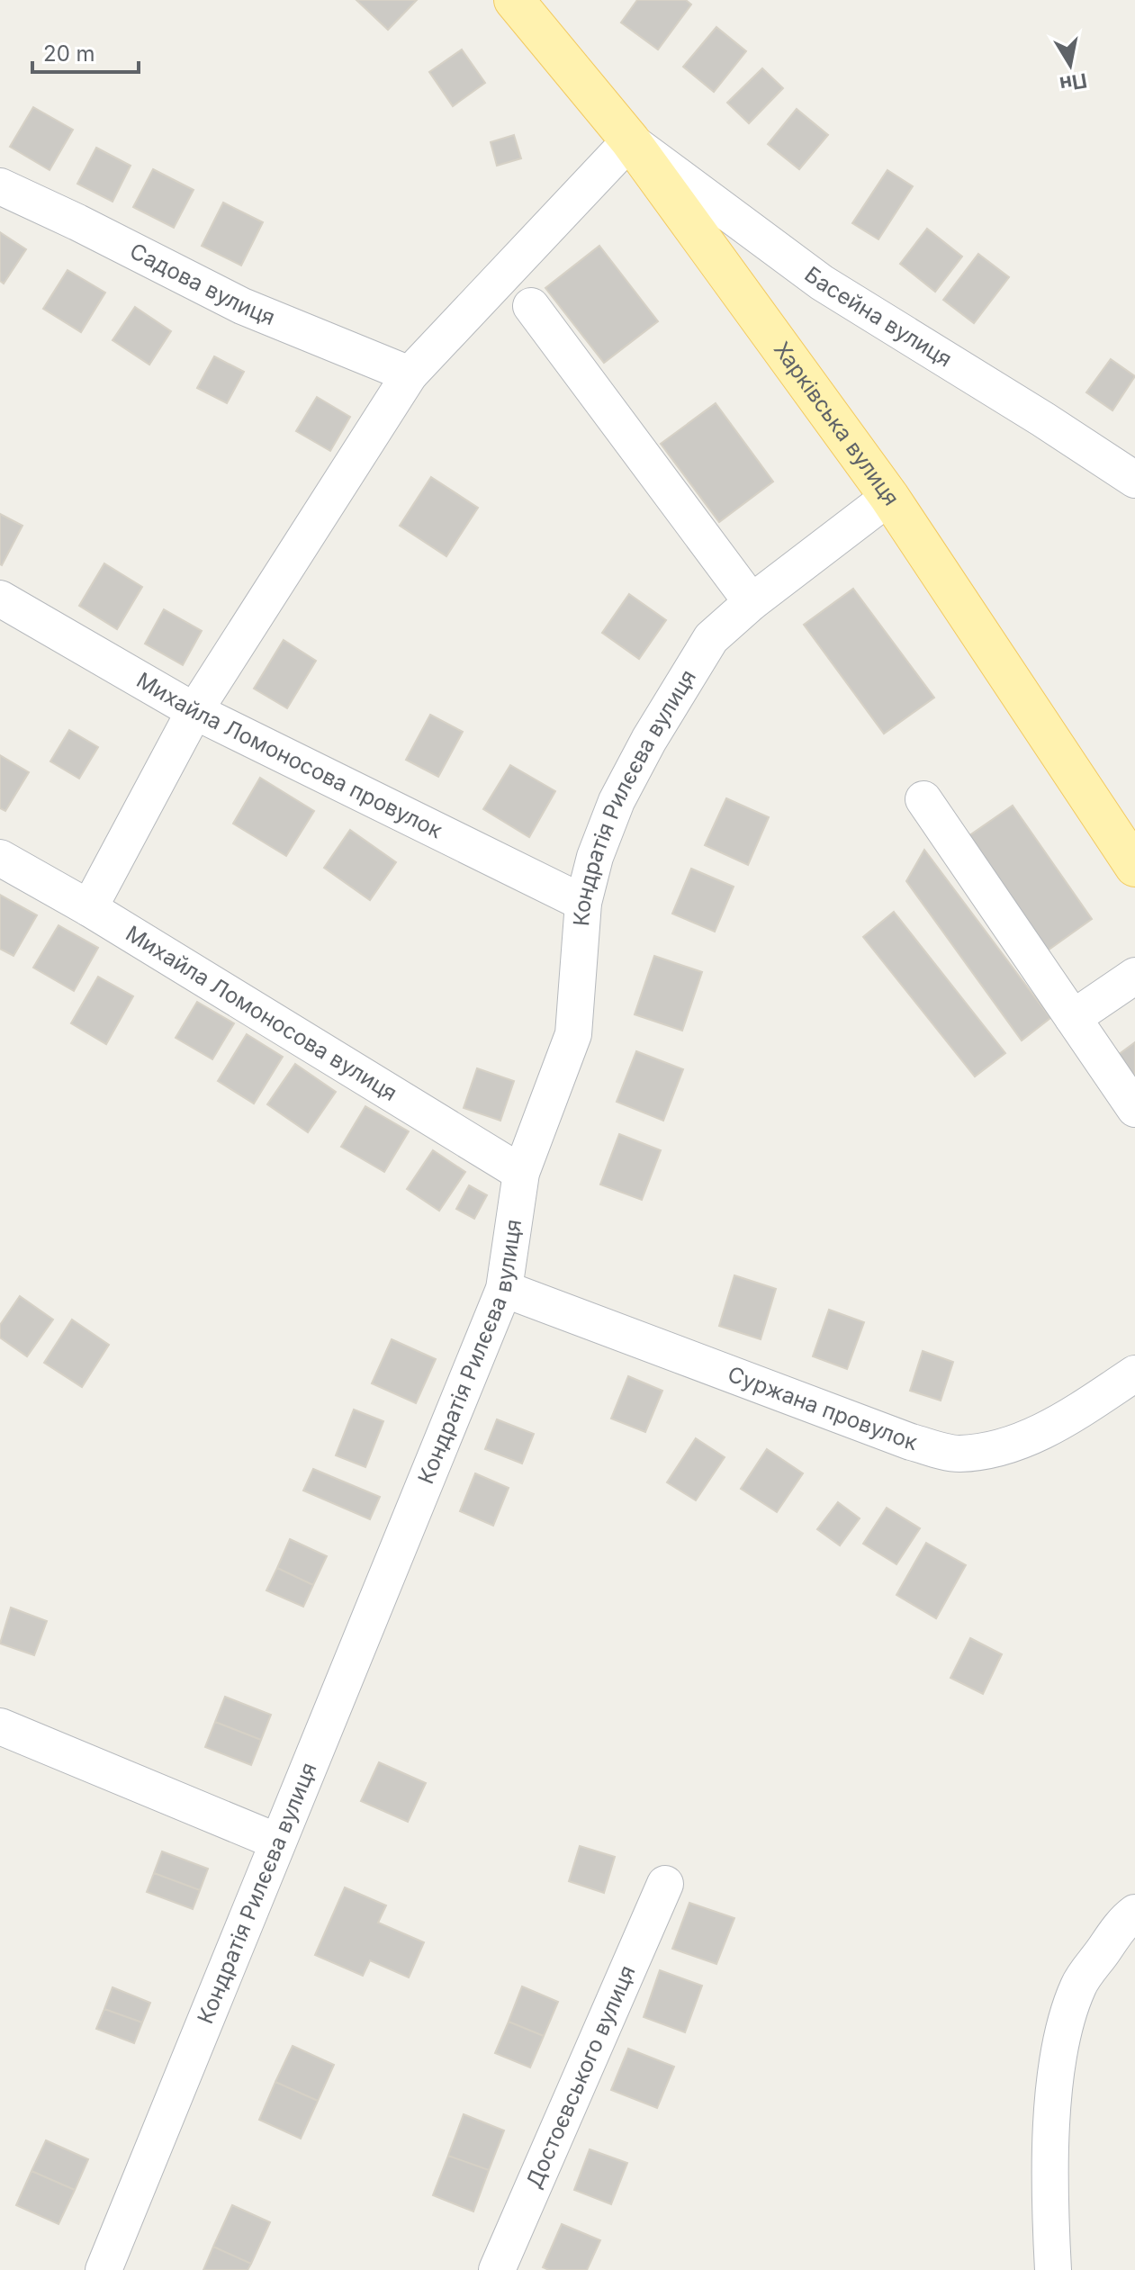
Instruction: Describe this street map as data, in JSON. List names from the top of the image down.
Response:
{
  "streets": {
    "main road": ["Харківська вулиця"],
    "street": [
      "Садова вулиця",
      "Басейна вулиця",
      "Михайла Ломоносова провулок",
      "Кондратія Рилєєва вулиця",
      "Михайла Ломоносова вулиця",
      "Суржана провулок",
      "Достоєвського вулиця"
    ]
  },
  "crossings": [
    ["Басейна вулиця", "Харківська вулиця"],
    ["Харківська вулиця", "Кондратія Рилєєва вулиця"],
    ["Михайла Ломоносова провулок", "Кондратія Рилєєва вулиця"],
    ["Кондратія Рилєєва вулиця", "Михайла Ломоносова вулиця"],
    ["Кондратія Рилєєва вулиця", "Суржана провулок"]
  ],
  "scale_bar": "20 m",
  "north": "bottom"
}
